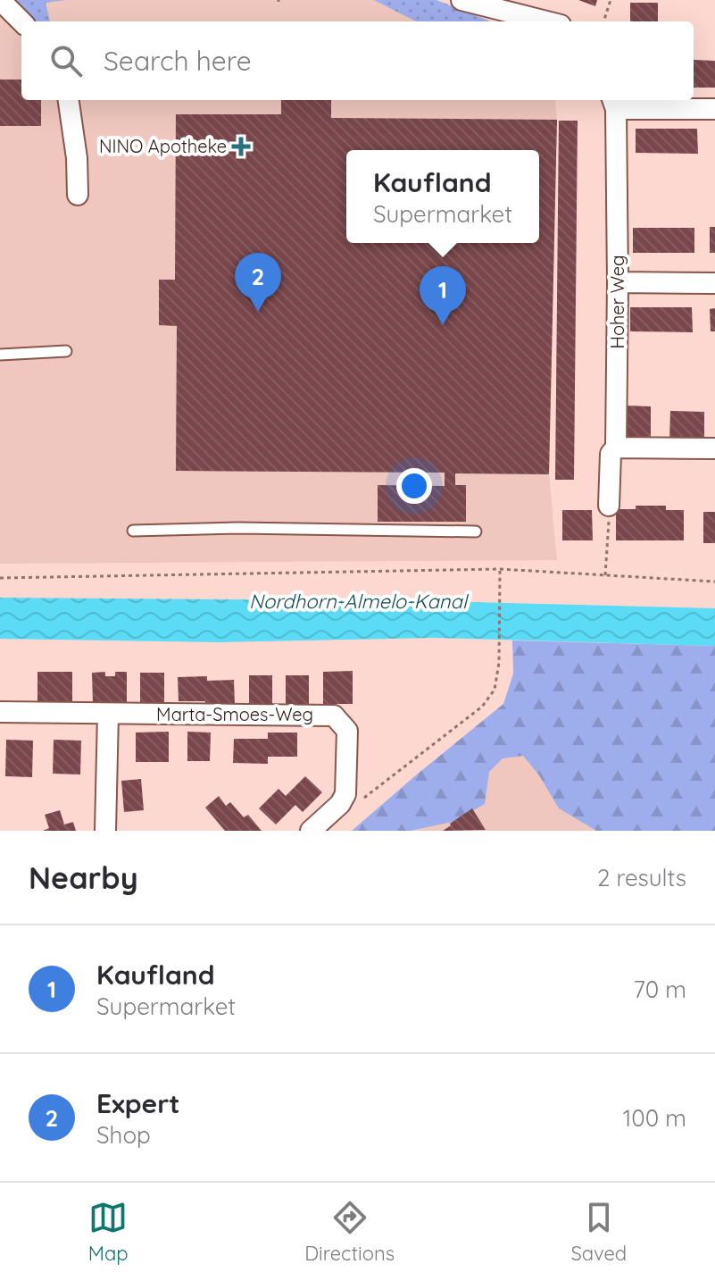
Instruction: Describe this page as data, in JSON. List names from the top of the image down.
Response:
{
  "streets": {
    "street": ["Hoher Weg", "Marta-Smoes-Weg"]
  },
  "water": ["Nordhorn-Almelo-Kanal"],
  "places": {
    "health": ["NINO Apotheke"]
  },
  "page": {
    "search": "Search here",
    "popup": ["Kaufland", "Supermarket"],
    "pins": ["2", "1"],
    "heading": ["Nearby", "2 results"],
    "list": [
      {
        "mark": "1",
        "name": "Kaufland",
        "note": "Supermarket",
        "value": "70 m"
      },
      {
        "mark": "2",
        "name": "Expert",
        "note": "Shop",
        "value": "100 m"
      }
    ],
    "nav": ["Map", "Directions", "Saved"]
  }
}
